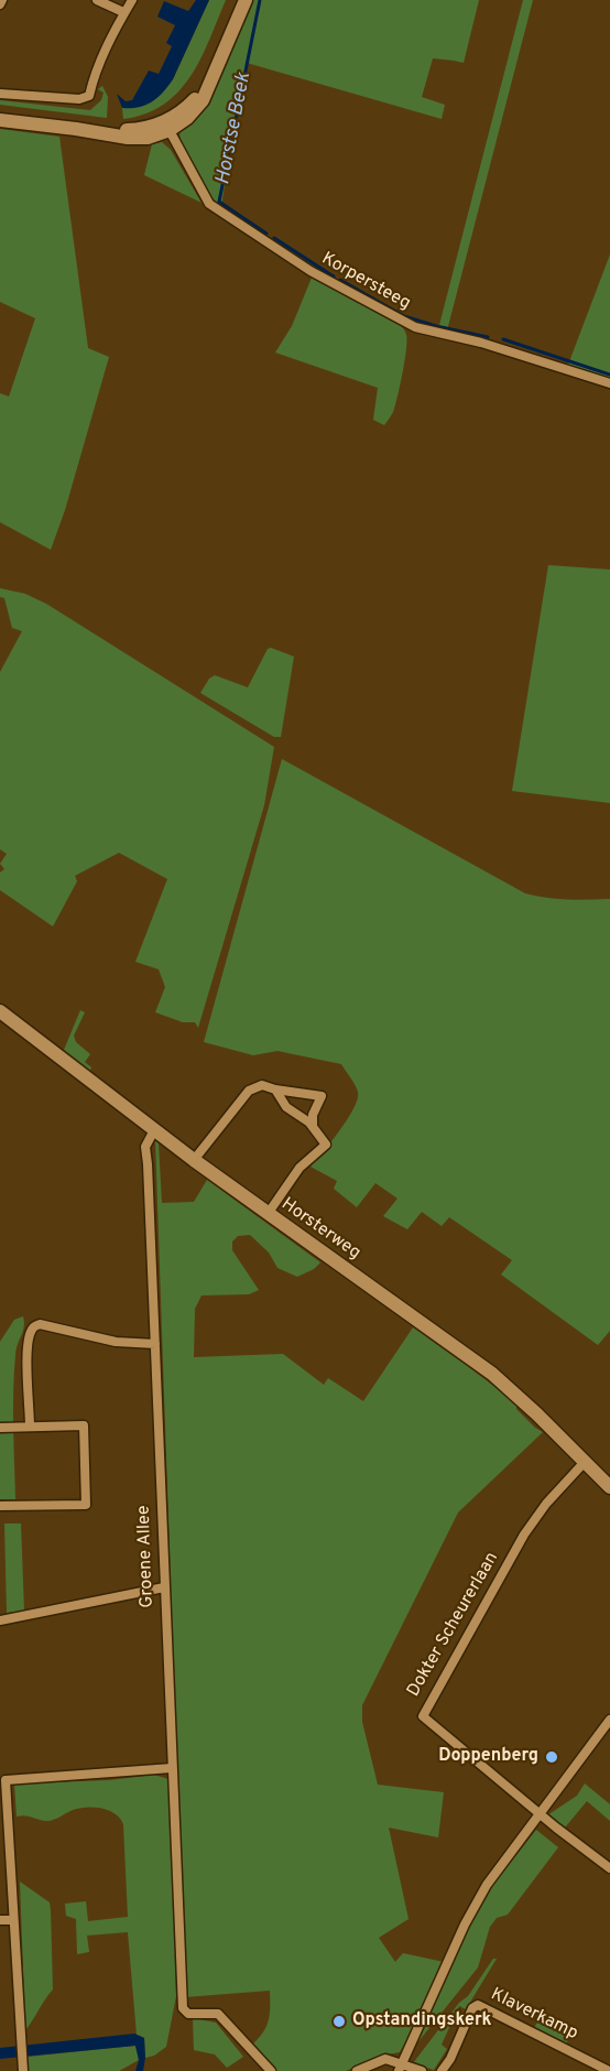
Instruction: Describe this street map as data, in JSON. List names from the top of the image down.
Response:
{
  "streets": {
    "main road": ["Horsterweg"],
    "street": [
      "Korpersteeg",
      "Groene Allee",
      "Dokter Scheurerlaan",
      "Klaverkamp"
    ]
  },
  "crossings": [
    ["Horsterweg", "Groene Allee"],
    ["Horsterweg", "Dokter Scheurerlaan"]
  ],
  "water": ["Horstse Beek"],
  "places": ["Doppenberg", "Opstandingskerk"]
}
